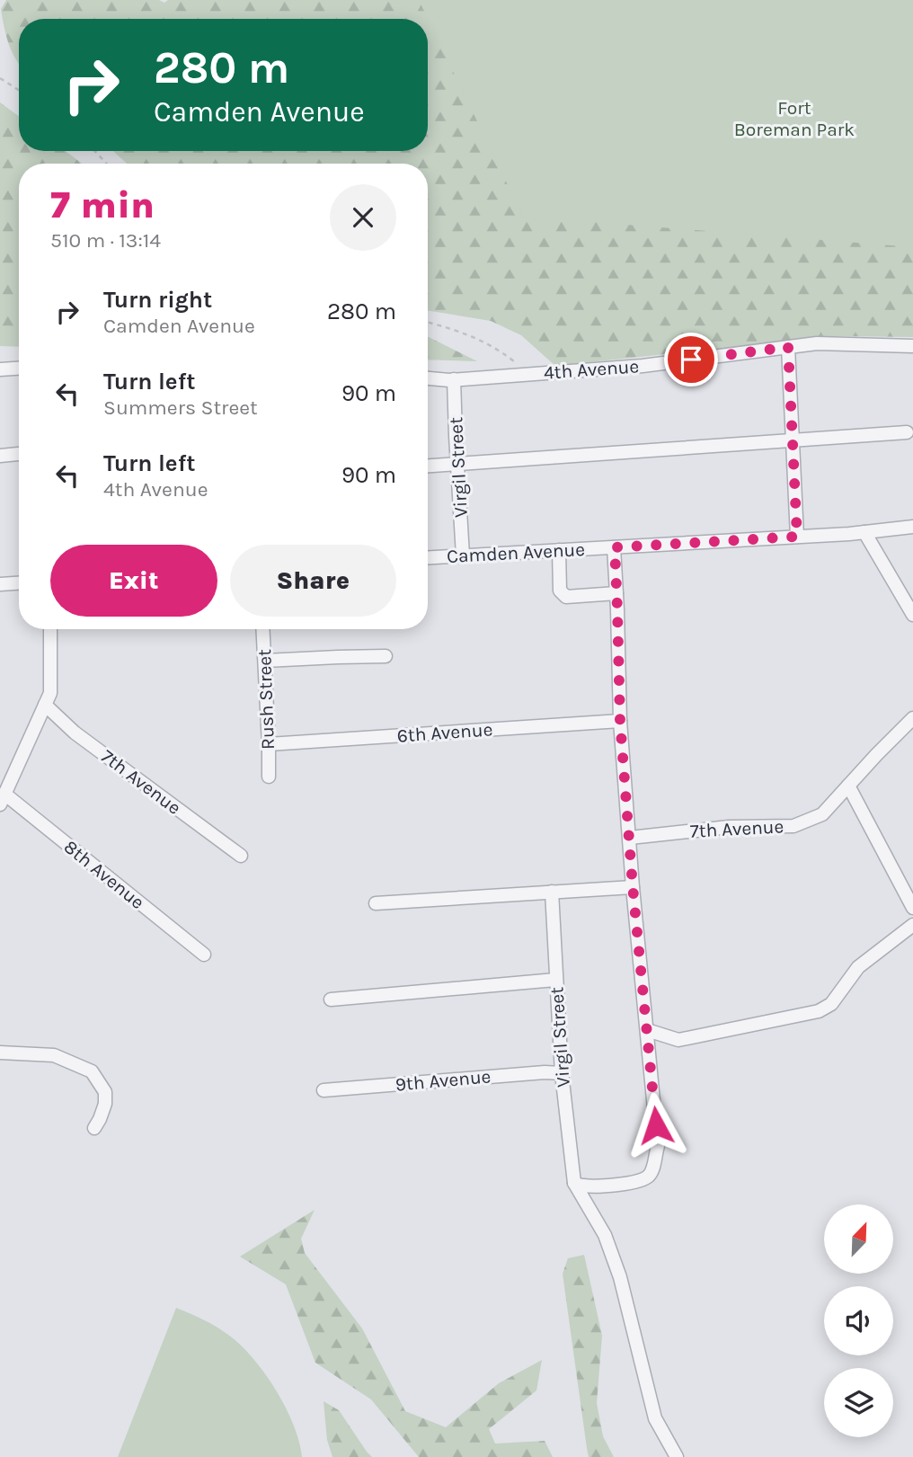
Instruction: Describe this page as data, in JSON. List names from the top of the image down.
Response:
{
  "streets": {
    "street": [
      "4th Avenue",
      "Virgil Street",
      "Camden Avenue",
      "Rush Street",
      "6th Avenue",
      "7th Avenue",
      "8th Avenue",
      "9th Avenue"
    ]
  },
  "crossings": [
    ["4th Avenue", "Virgil Street"],
    ["Virgil Street", "Camden Avenue"],
    ["Virgil Street", "9th Avenue"],
    ["Rush Street", "6th Avenue"]
  ],
  "parks": ["Fort Boreman Park"],
  "north": "top right",
  "page": {
    "turn": ["280 m", "Camden Avenue"],
    "heading": ["7 min", "510 m · 13:14"],
    "list": [
      {
        "name": "Turn right",
        "note": "Camden Avenue",
        "value": "280 m"
      },
      {
        "name": "Turn left",
        "note": "Summers Street",
        "value": "90 m"
      },
      {
        "name": "Turn left",
        "note": "4th Avenue",
        "value": "90 m"
      }
    ],
    "buttons": ["Exit", "Share"]
  }
}
